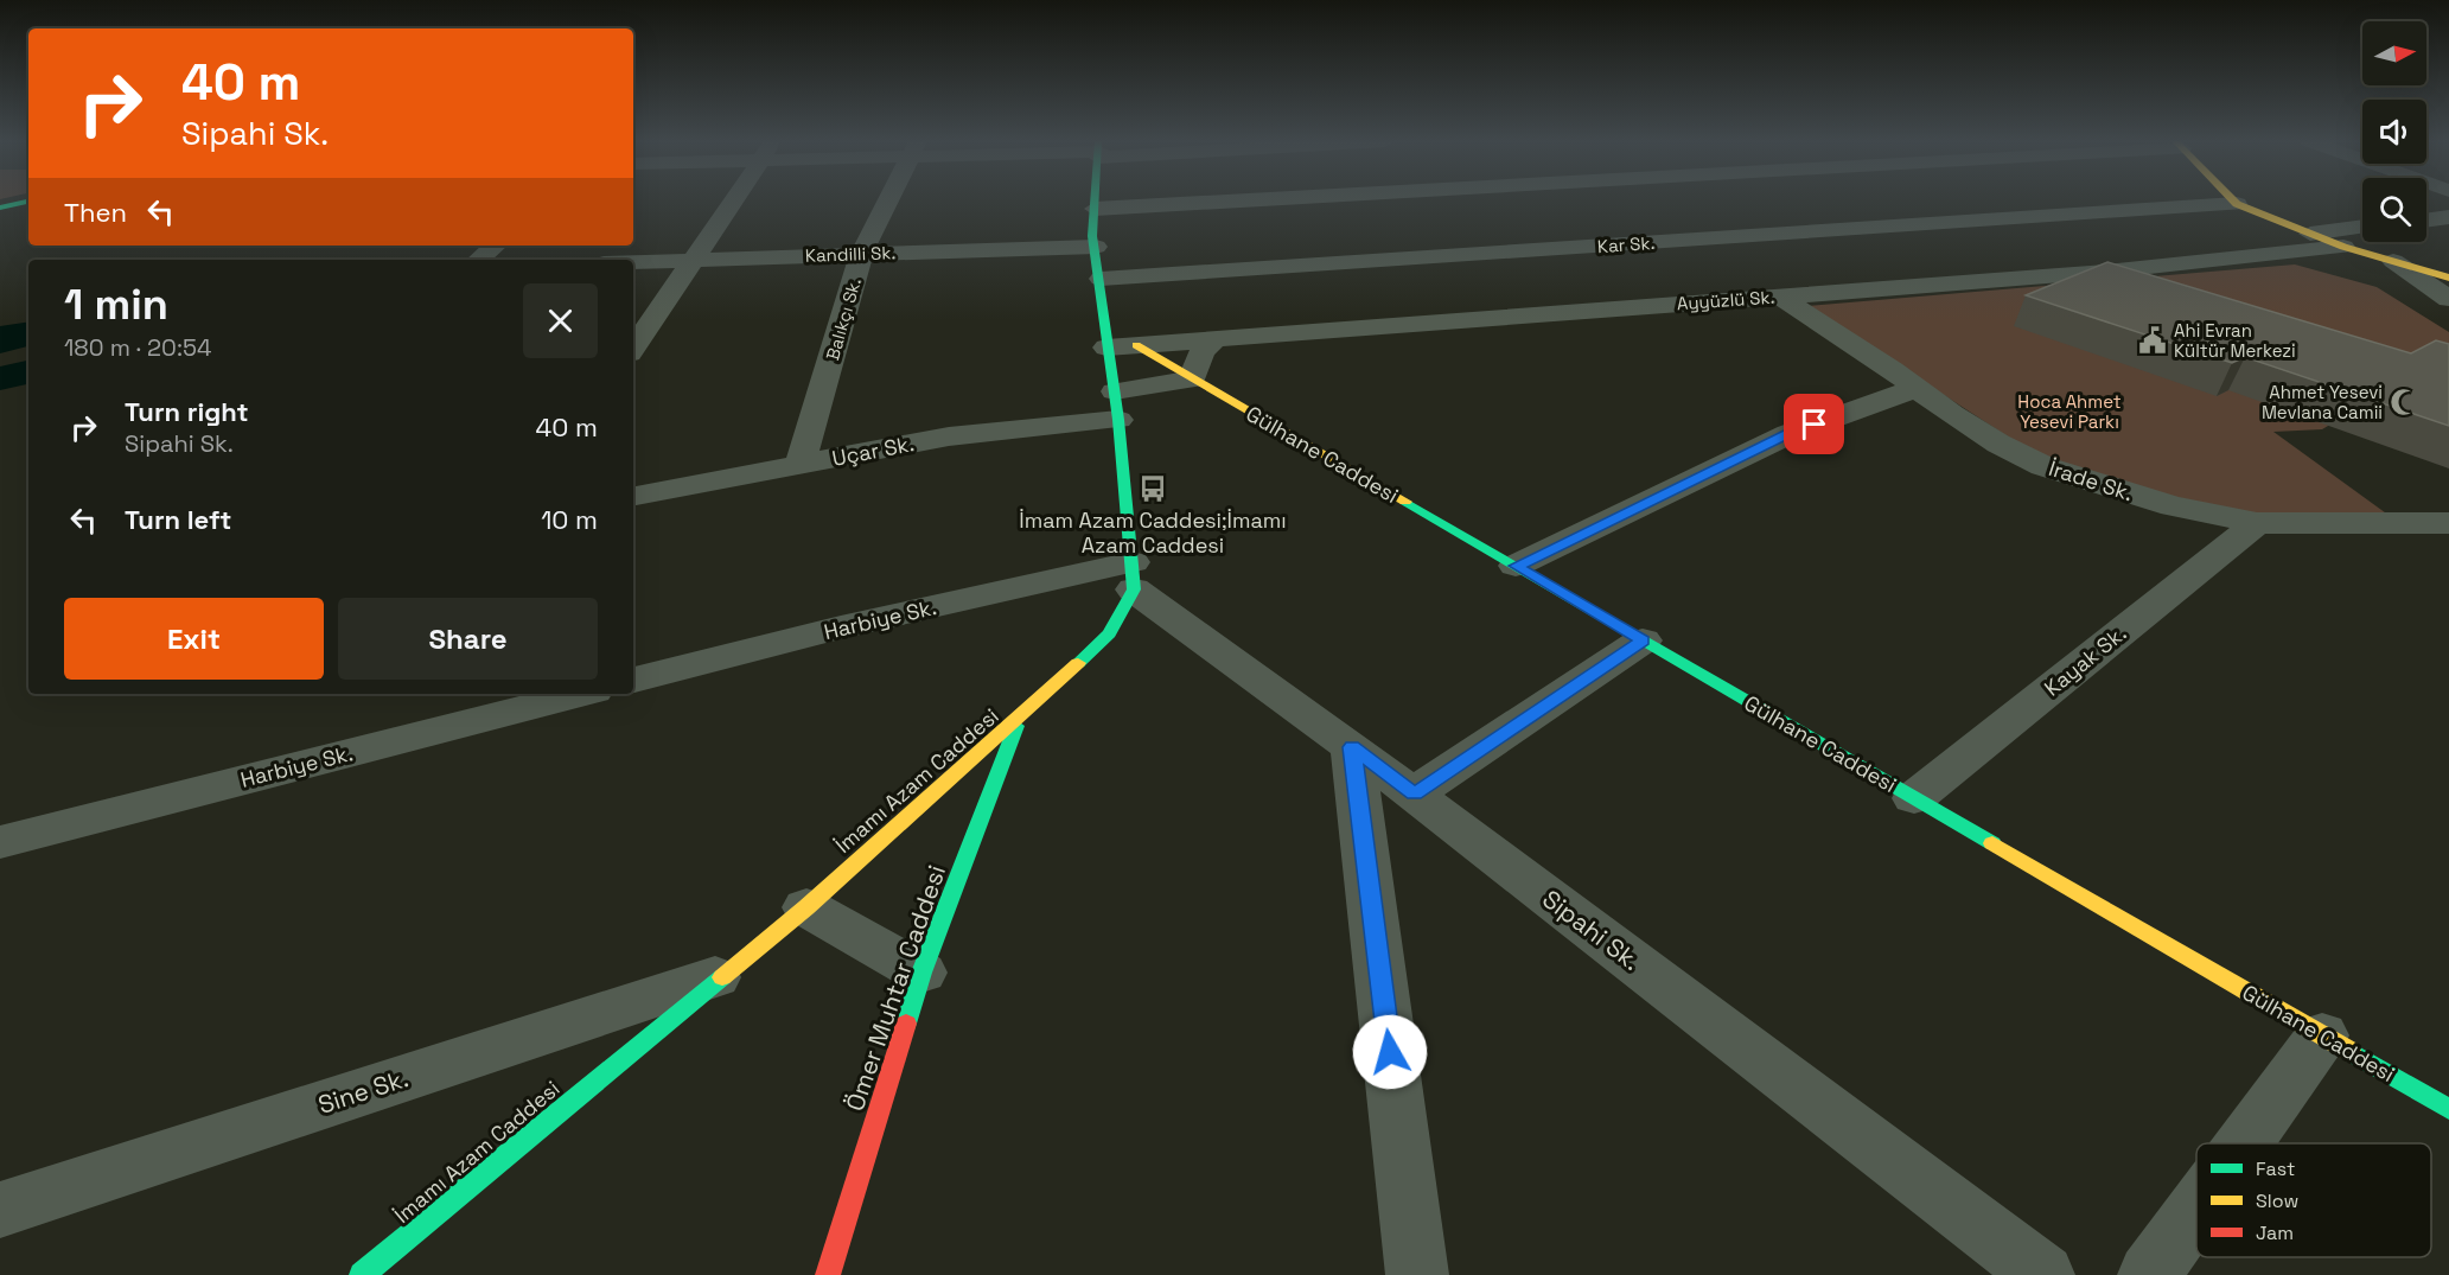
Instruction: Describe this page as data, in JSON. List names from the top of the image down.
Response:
{
  "streets": {
    "street": [
      "Kar Sk.",
      "Kandilli Sk.",
      "Ayyüzlü Sk.",
      "Balıkçı Sk.",
      "Uçar Sk.",
      "Gülhane Caddesi",
      "İrade Sk.",
      "Harbiye Sk.",
      "Kayak Sk.",
      "İmamı Azam Caddesi",
      "Sipahi Sk.",
      "Ömer Muhtar Caddesi",
      "Sine Sk."
    ]
  },
  "crossings": [
    ["Kandilli Sk.", "Balıkçı Sk."],
    ["Ayyüzlü Sk.", "Gülhane Caddesi"],
    ["Ayyüzlü Sk.", "İrade Sk."],
    ["Balıkçı Sk.", "Uçar Sk."],
    ["Gülhane Caddesi", "Kayak Sk."],
    ["İrade Sk.", "Kayak Sk."],
    ["Harbiye Sk.", "İmamı Azam Caddesi"],
    ["Harbiye Sk.", "Sipahi Sk."],
    ["İmamı Azam Caddesi", "Sipahi Sk."],
    ["İmamı Azam Caddesi", "Ömer Muhtar Caddesi"],
    ["İmamı Azam Caddesi", "Sine Sk."]
  ],
  "parks": ["Hoca Ahmet Yesevi Parkı"],
  "places": {
    "public building": ["Ahi Evran Kültür Merkezi"],
    "mosque": ["Ahmet Yesevi Mevlana Camii"],
    "bus stop": ["İmam Azam Caddesi;İmamı Azam Caddesi"]
  },
  "legend": ["Fast", "Slow", "Jam"],
  "north": "right",
  "page": {
    "turn": ["40 m", "Sipahi Sk."],
    "then": "Then",
    "heading": ["1 min", "180 m · 20:54"],
    "list": [
      {
        "name": "Turn right",
        "note": "Sipahi Sk.",
        "value": "40 m"
      },
      {
        "name": "Turn left",
        "value": "10 m"
      }
    ],
    "buttons": ["Exit", "Share"]
  }
}
